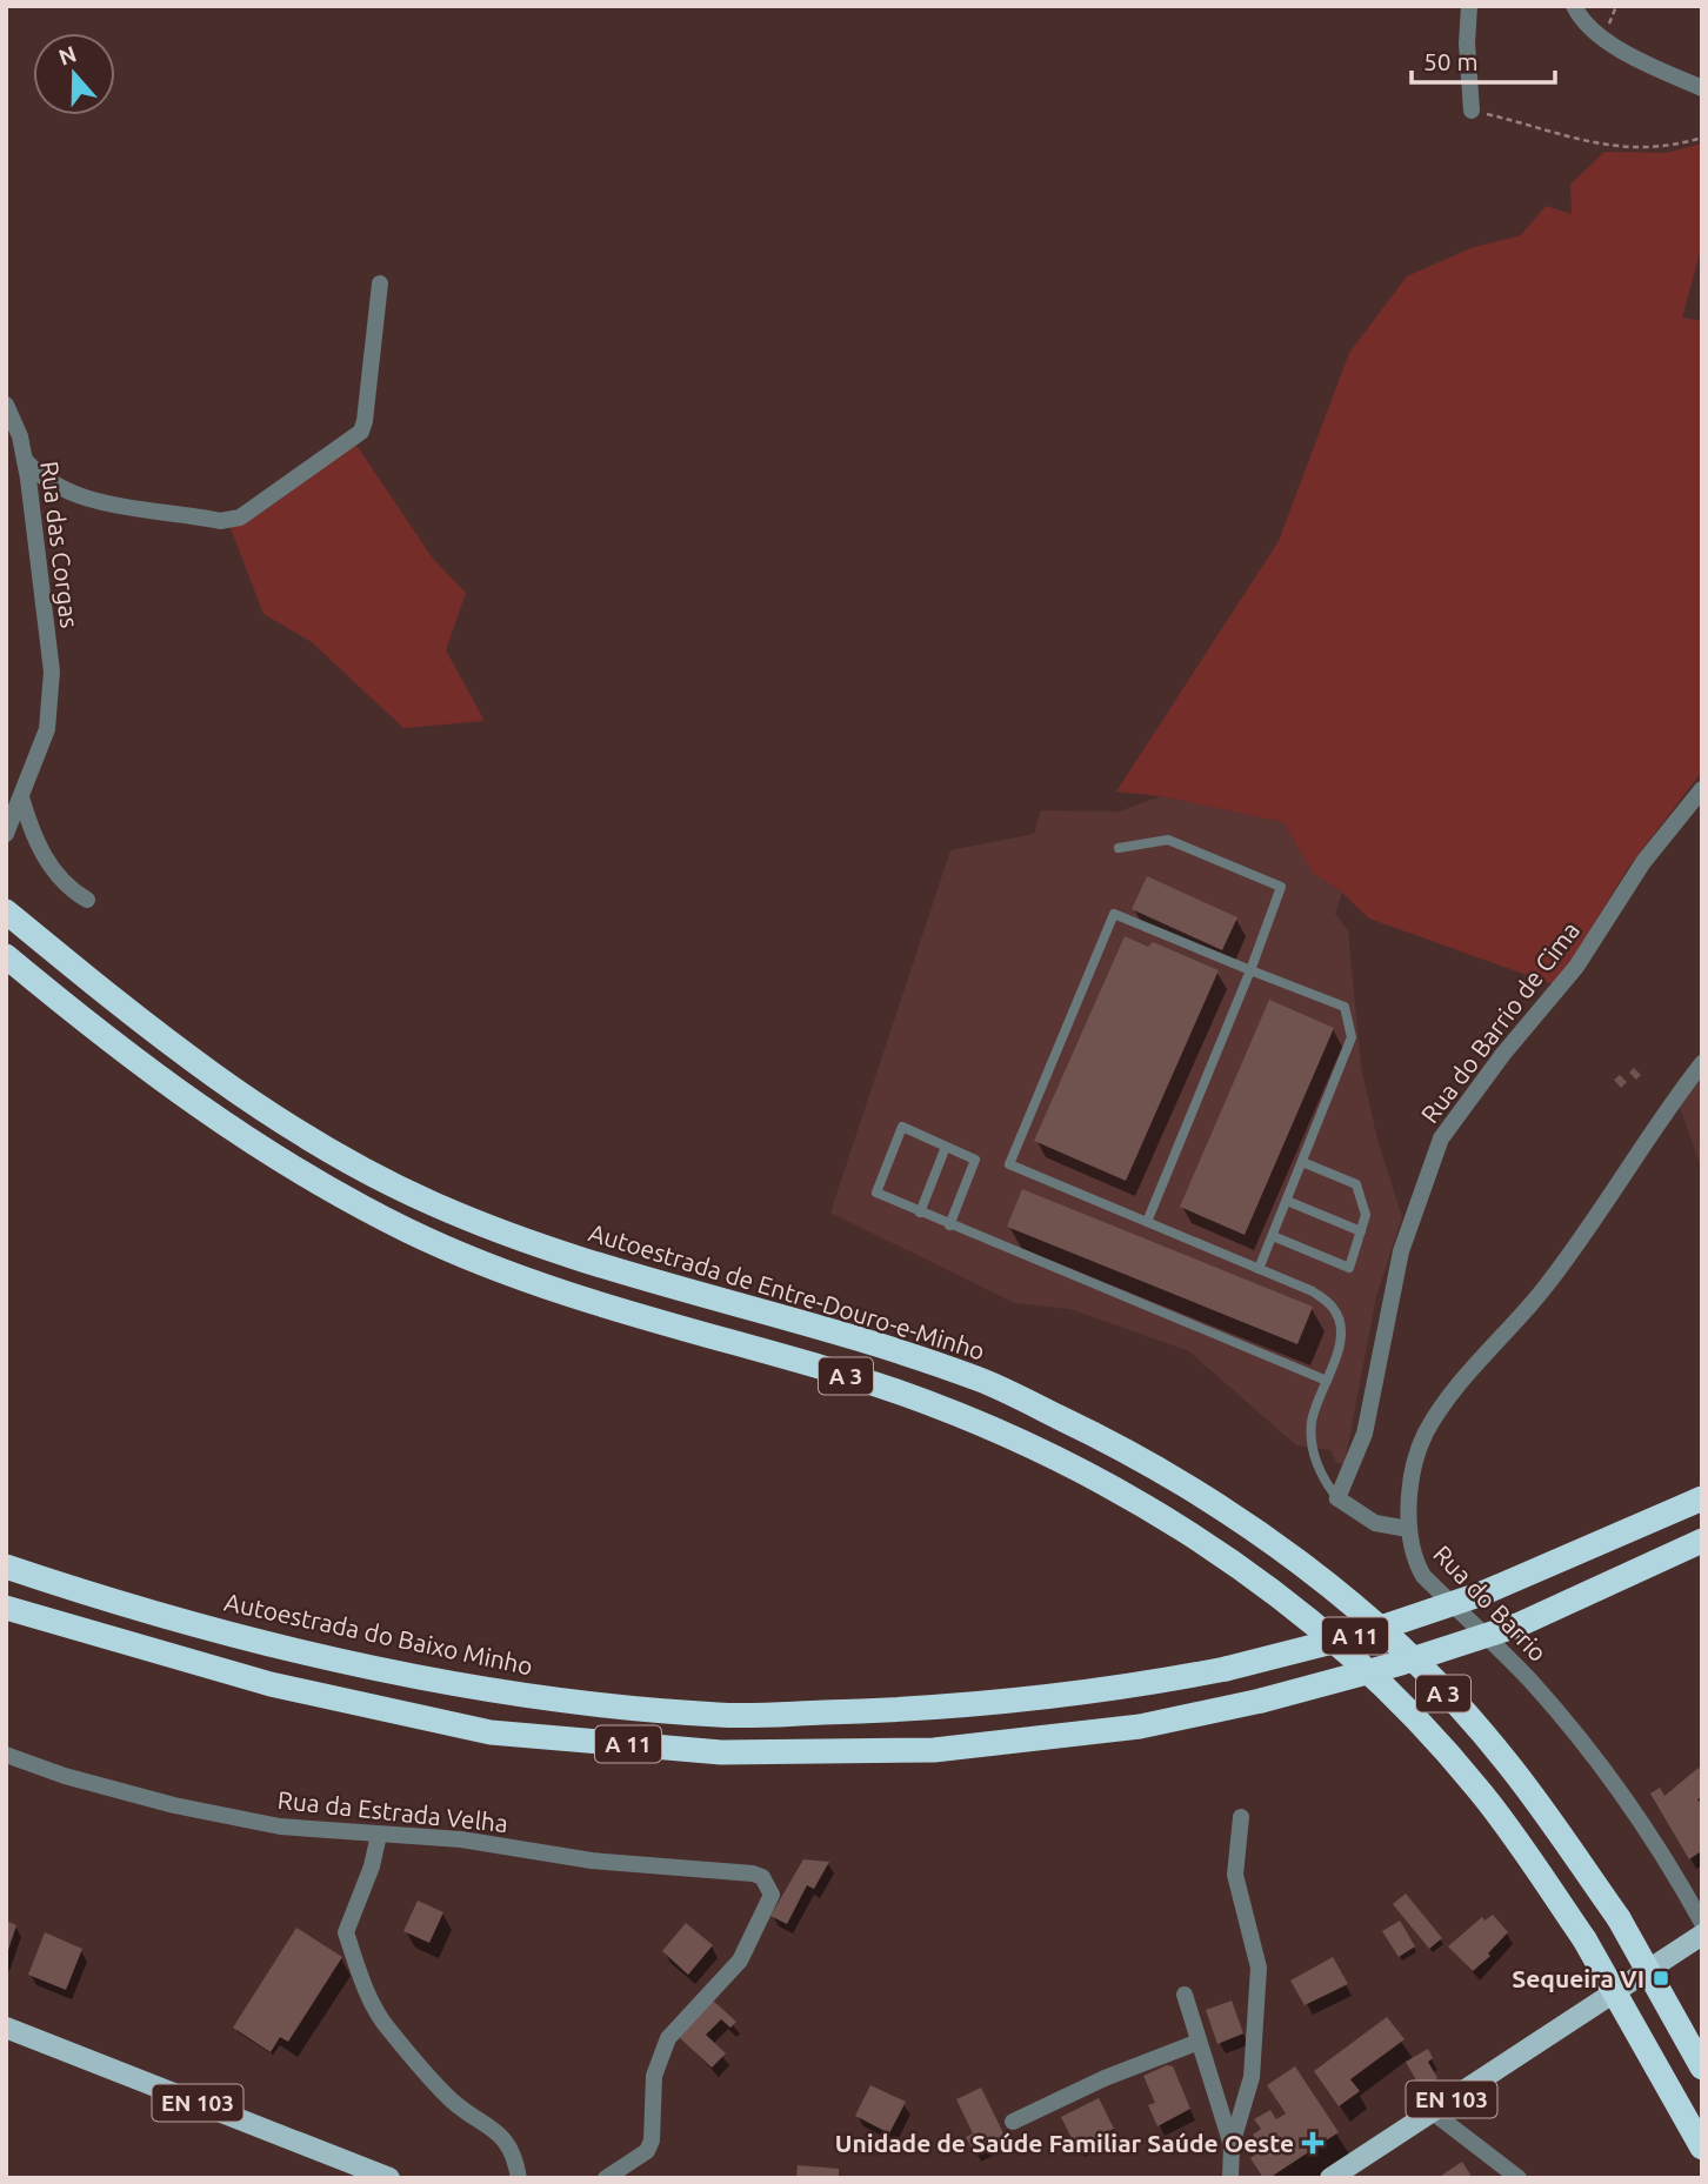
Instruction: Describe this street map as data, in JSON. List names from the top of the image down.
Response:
{
  "streets": {
    "highway": [
      "Autoestrada de Entre-Douro-e-Minho",
      "A 3",
      "Autoestrada do Baixo Minho",
      "A 11"
    ],
    "main road": ["EN 103"],
    "street": [
      "Rua das Corgas",
      "Rua do Barrio de Cima",
      "Rua do Barrio",
      "Rua da Estrada Velha"
    ]
  },
  "places": {
    "transit": ["Sequeira VI"],
    "health": ["Unidade de Saúde Familiar Saúde Oeste"]
  },
  "scale_bar": "50 m",
  "north": "top"
}
